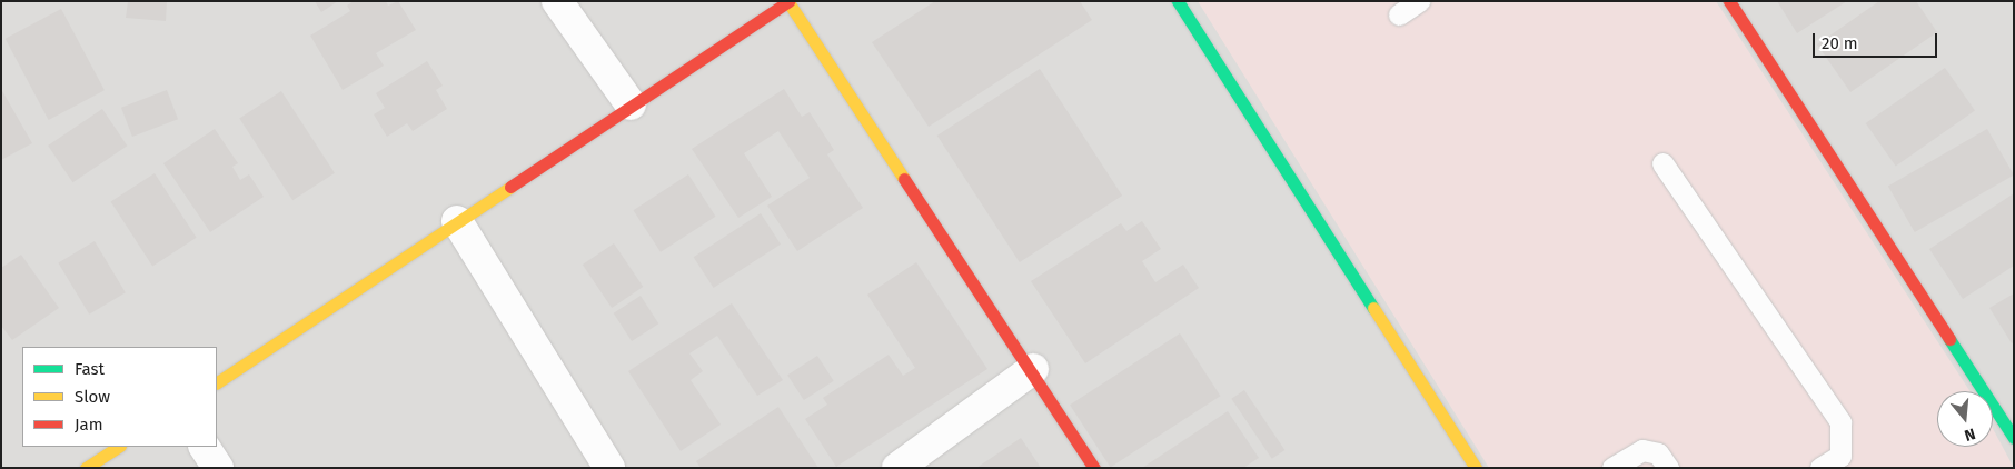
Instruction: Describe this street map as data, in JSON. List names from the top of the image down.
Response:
{
  "legend": ["Fast", "Slow", "Jam"],
  "scale_bar": "20 m",
  "north": "bottom"
}
